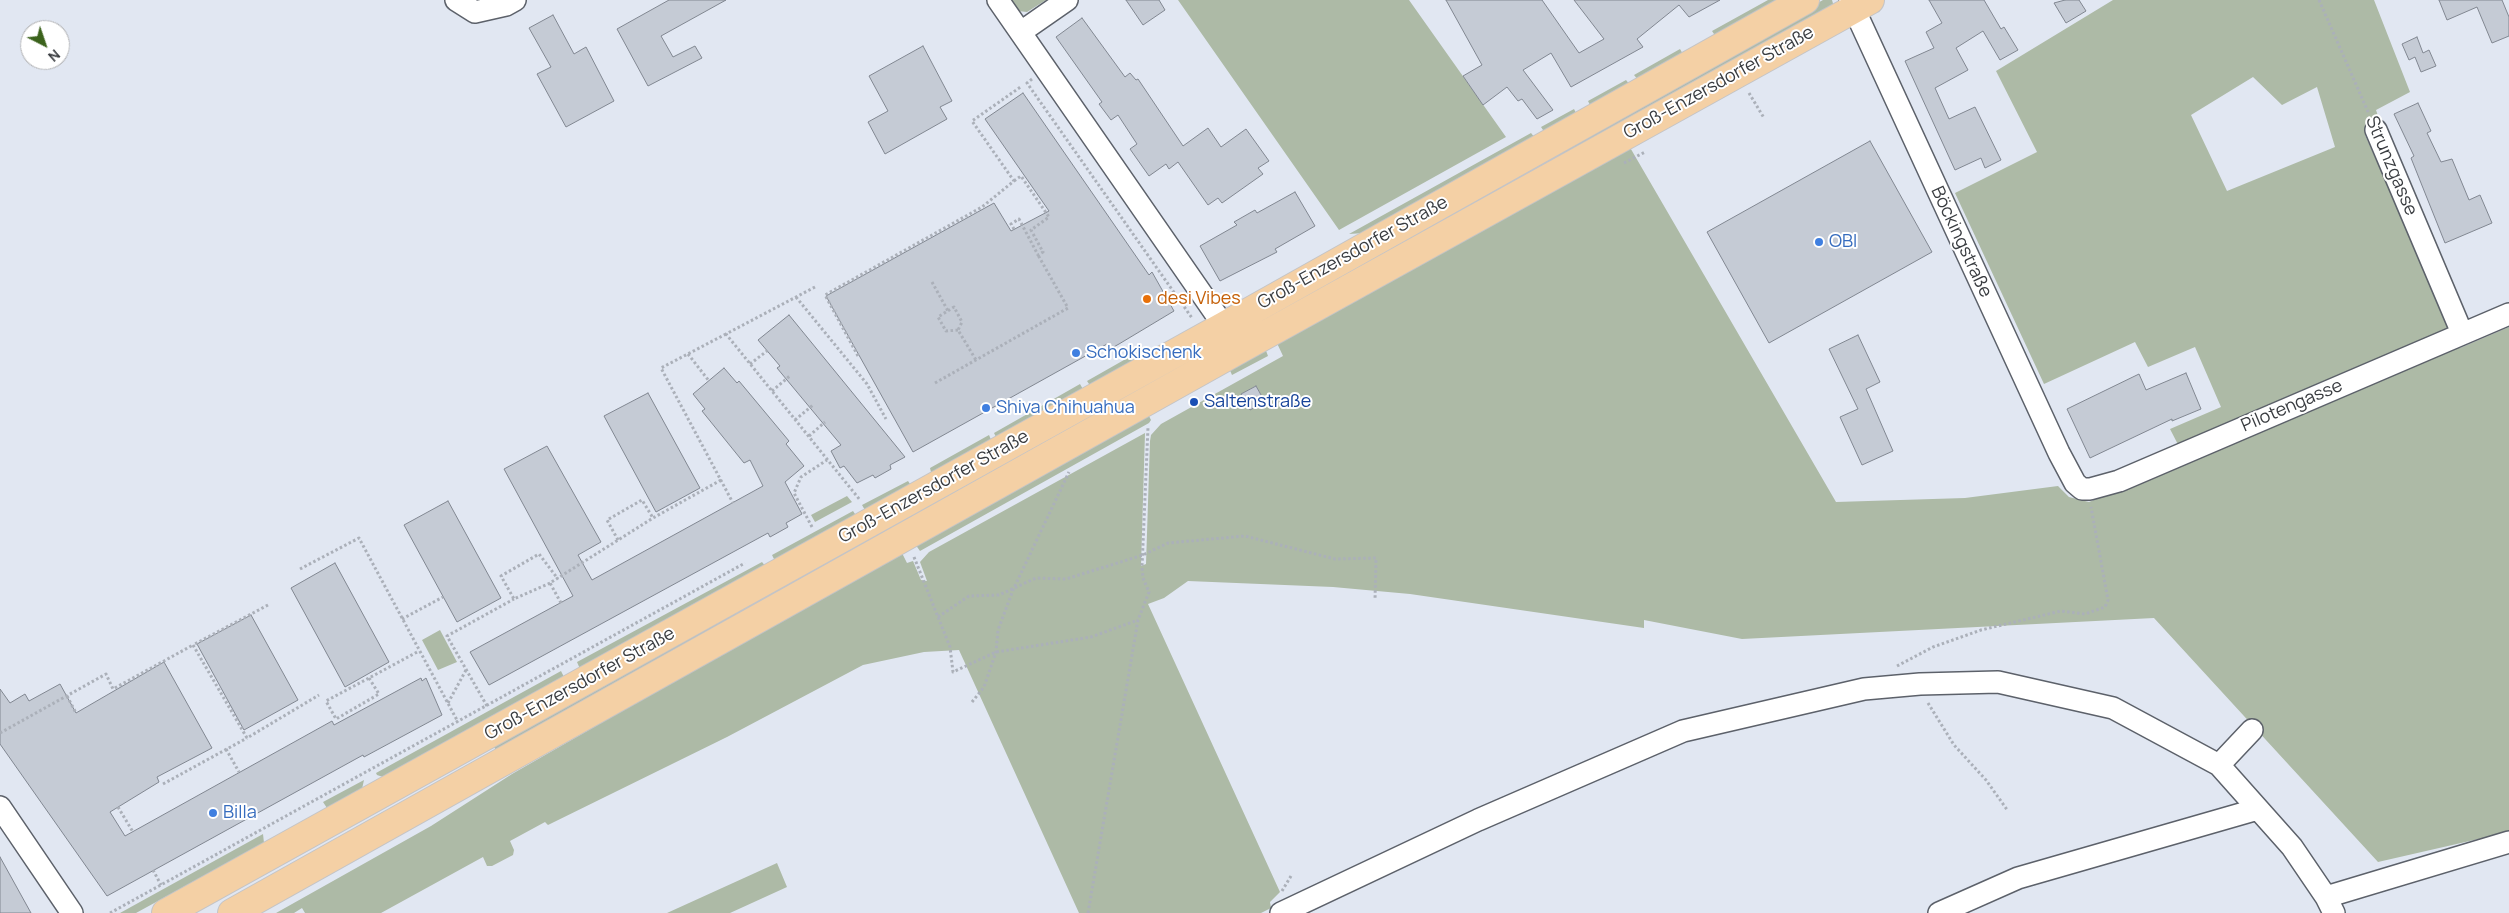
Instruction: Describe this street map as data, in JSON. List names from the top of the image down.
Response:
{
  "streets": {
    "main road": ["Groß-Enzersdorfer Straße"],
    "street": ["Strunzgasse", "Böckingstraße", "Pilotengasse"]
  },
  "crossings": [
    ["Groß-Enzersdorfer Straße", "Böckingstraße"],
    ["Strunzgasse", "Pilotengasse"],
    ["Böckingstraße", "Pilotengasse"]
  ],
  "places": [
    "OBI",
    "desi Vibes",
    "Schokischenk",
    "Saltenstraße",
    "Shiva Chihuahua",
    "Billa"
  ],
  "north": "bottom right"
}
